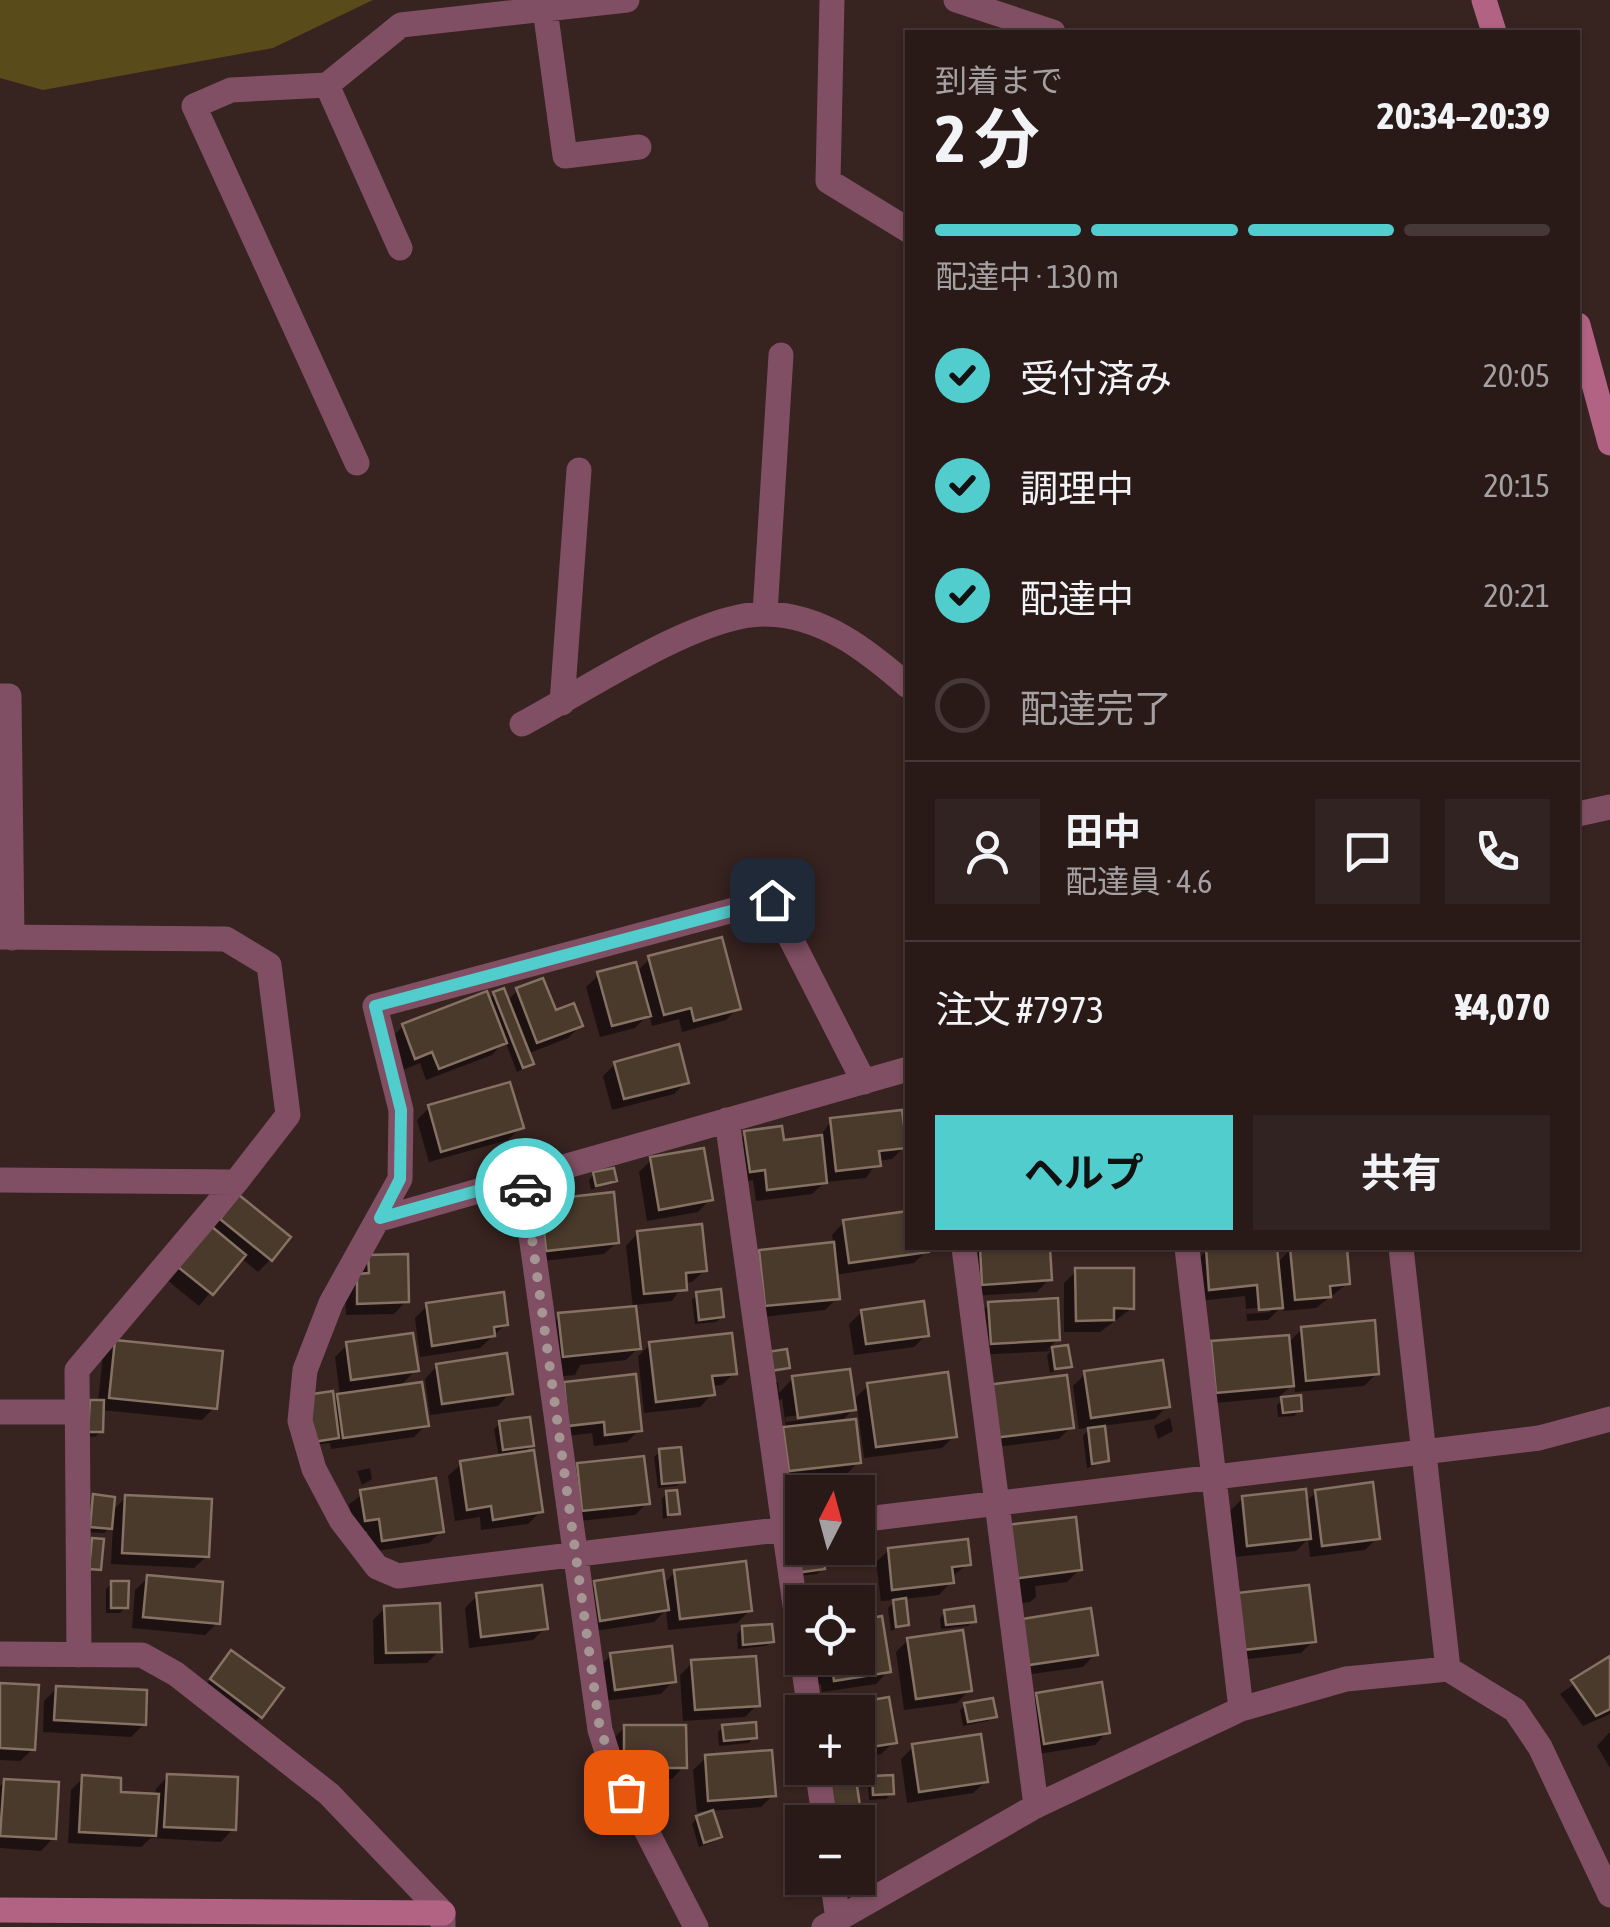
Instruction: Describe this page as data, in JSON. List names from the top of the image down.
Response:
{
  "north": "top",
  "page": {
    "heading": ["2 分", "到着まで", "20:34–20:39"],
    "panel": [
      "田中",
      "配達員 · 4.6",
      "注文 #7973",
      "¥4,070"
    ],
    "bar": "配達中 · 130 m",
    "list": [
      ["受付済み", "20:05"],
      ["調理中", "20:15"],
      ["配達中", "20:21"],
      "配達完了"
    ],
    "buttons": ["ヘルプ", "共有"],
    "map_buttons": ["+", "−"]
  }
}
